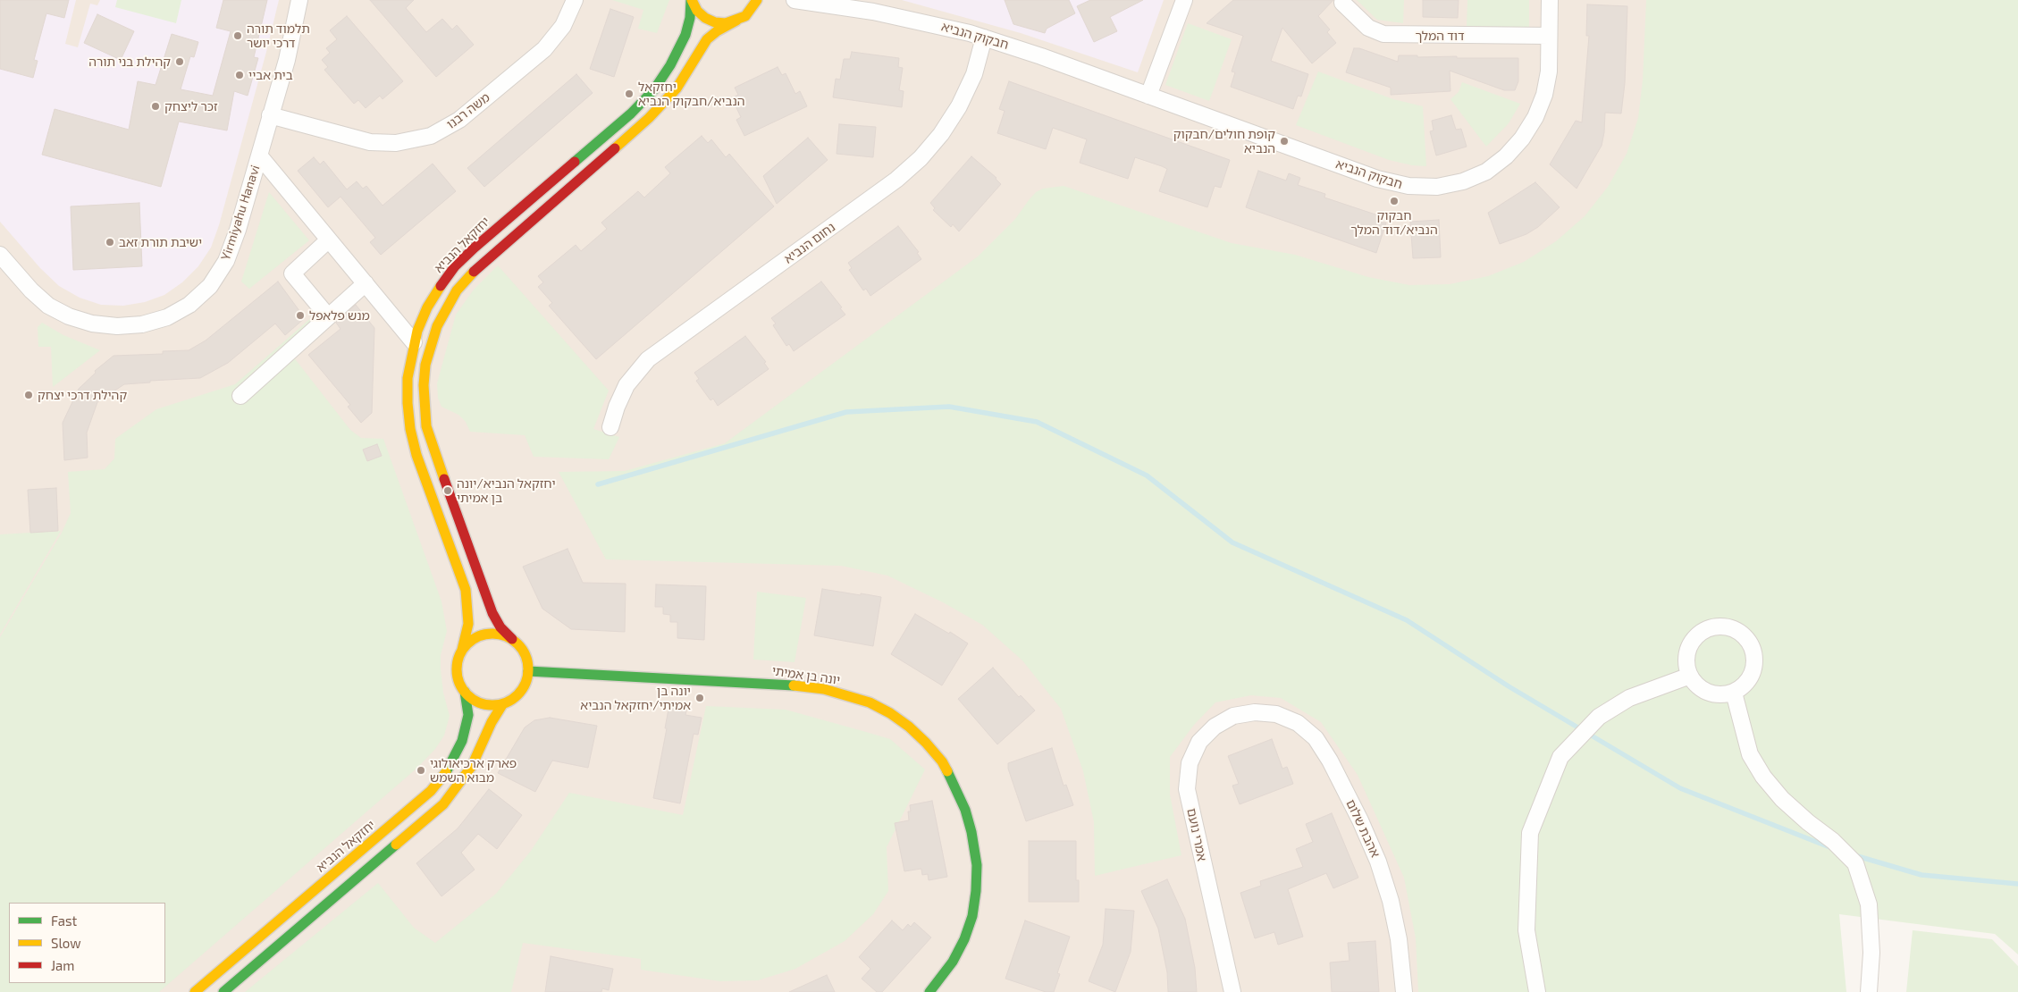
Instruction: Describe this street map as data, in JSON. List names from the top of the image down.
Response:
{
  "streets": {
    "street": [
      "חבקוק הנביא",
      "דוד המלך",
      "משה רבנו",
      "Yirmiyahu Hanavi",
      "נחום הנביא",
      "יחזקאל הנביא",
      "יונה בן אמיתי",
      "אהבת שלום",
      "אמרי נועם"
    ]
  },
  "crossings": [
    ["חבקוק הנביא", "דוד המלך"],
    ["חבקוק הנביא", "נחום הנביא"],
    ["משה רבנו", "Yirmiyahu Hanavi"],
    ["יחזקאל הנביא", "יונה בן אמיתי"],
    ["אהבת שלום", "אמרי נועם"]
  ],
  "places": [
    "תלמוד תורה דרכי יושר",
    "קהילת בני תורה",
    "בית אביי",
    "יחזקאל הנביא/חבקוק הנביא",
    "זכר ליצחק",
    "קופת חולים/חבקוק הנביא",
    "חבקוק הנביא/דוד המלך",
    "ישיבת תורת זאב",
    "מנש פלאפל",
    "קהילת דרכי יצחק",
    "יחזקאל הנביא/יונה בן אמיתי",
    "יונה בן אמיתי/יחזקאל הנביא",
    "פארק ארכיאולוגי מבוא השמש"
  ],
  "legend": ["Fast", "Slow", "Jam"]
}
